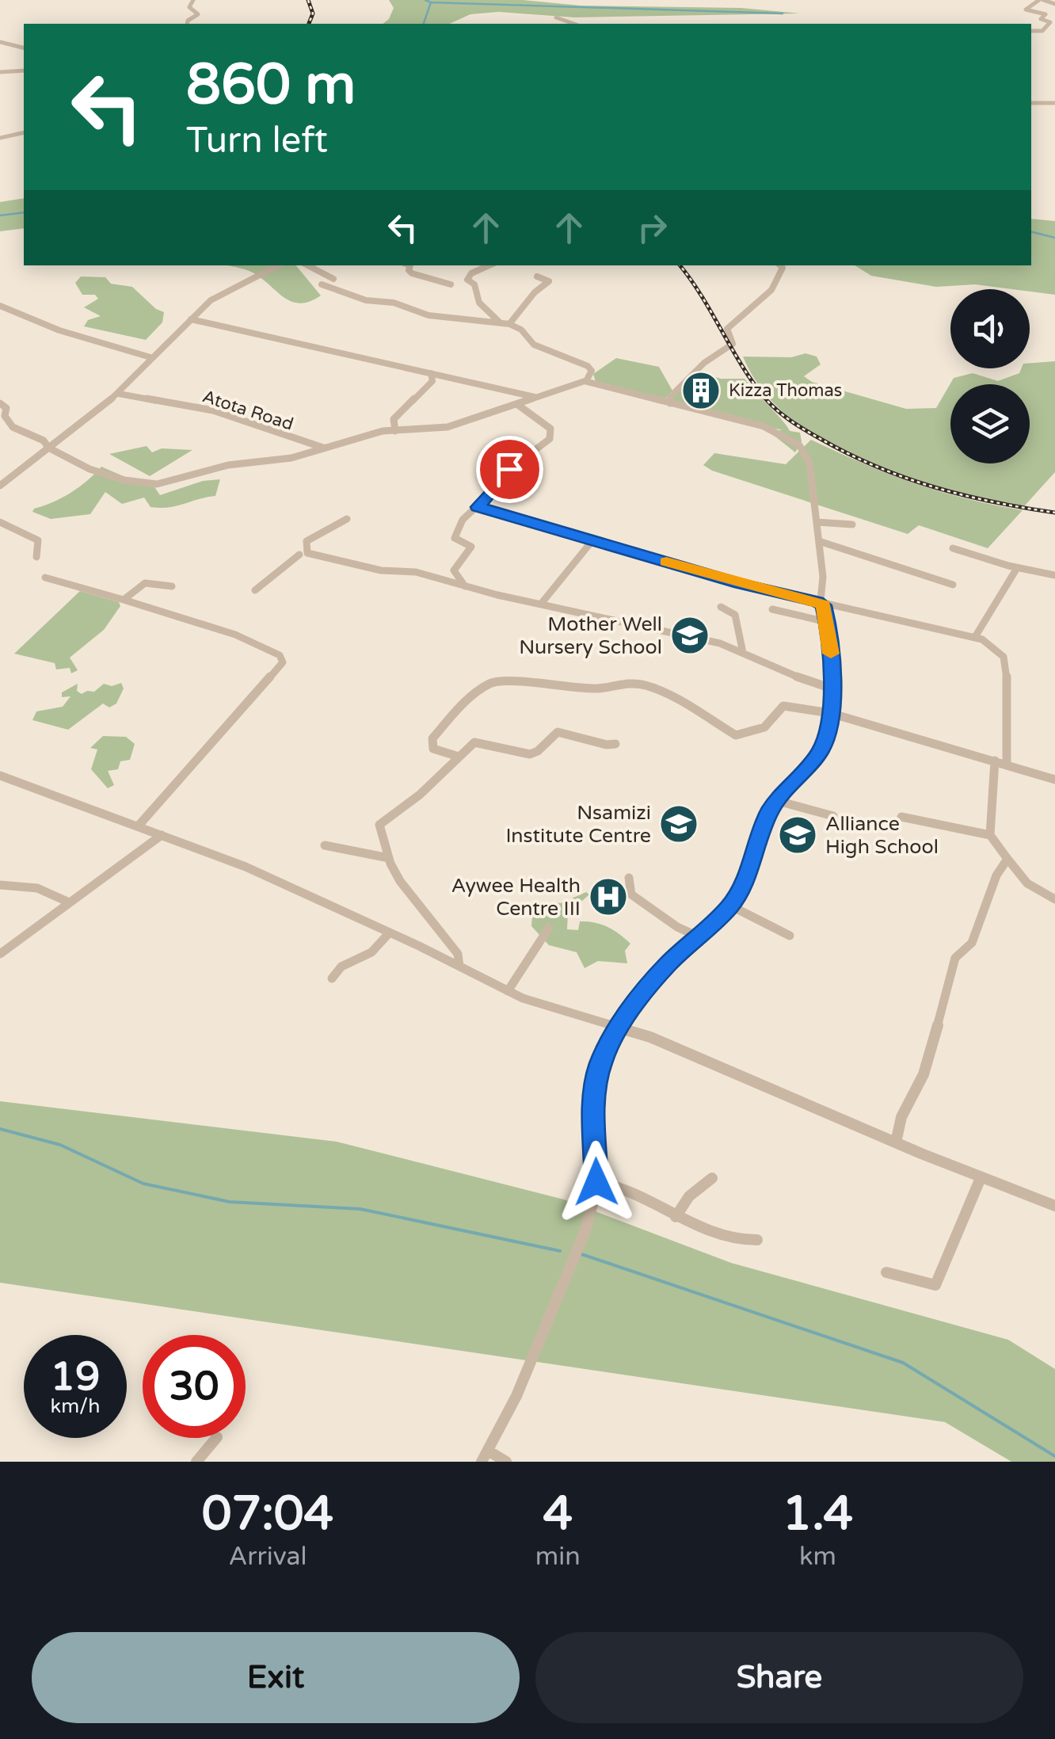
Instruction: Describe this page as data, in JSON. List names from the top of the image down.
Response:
{
  "streets": {
    "street": ["Atota Road"]
  },
  "places": {
    "building": ["Kizza Thomas"],
    "school or university": ["Mother Well Nursery School", "Nsamizi Institute Centre", "Alliance High School"],
    "hospital": ["Aywee Health Centre III"]
  },
  "page": {
    "turn": ["860 m", "Turn left"],
    "speed": "19 km/h",
    "limit": "30",
    "eta": [
      "07:04",
      "Arrival",
      "4",
      "min",
      "1.4",
      "km"
    ],
    "buttons": ["Exit", "Share"]
  }
}
